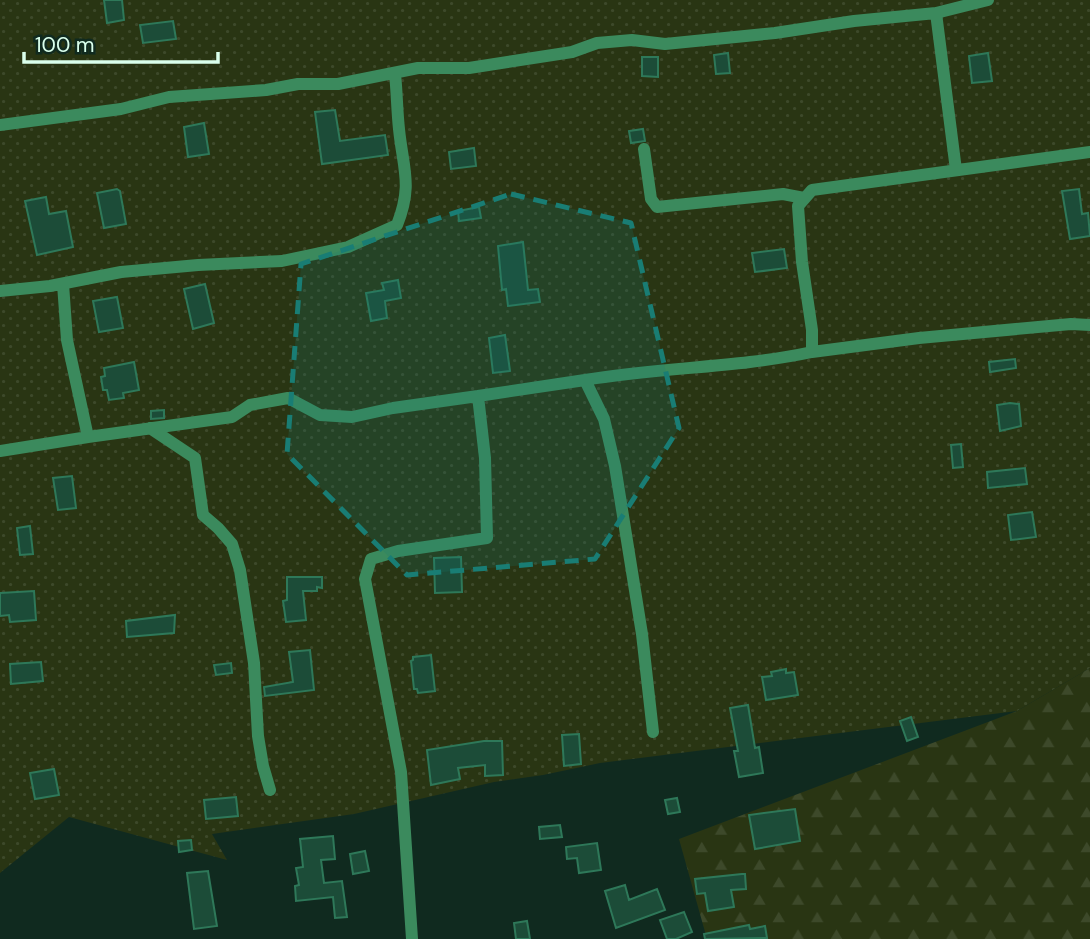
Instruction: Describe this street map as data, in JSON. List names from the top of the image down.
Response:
{
  "scale_bar": "100 m"
}
